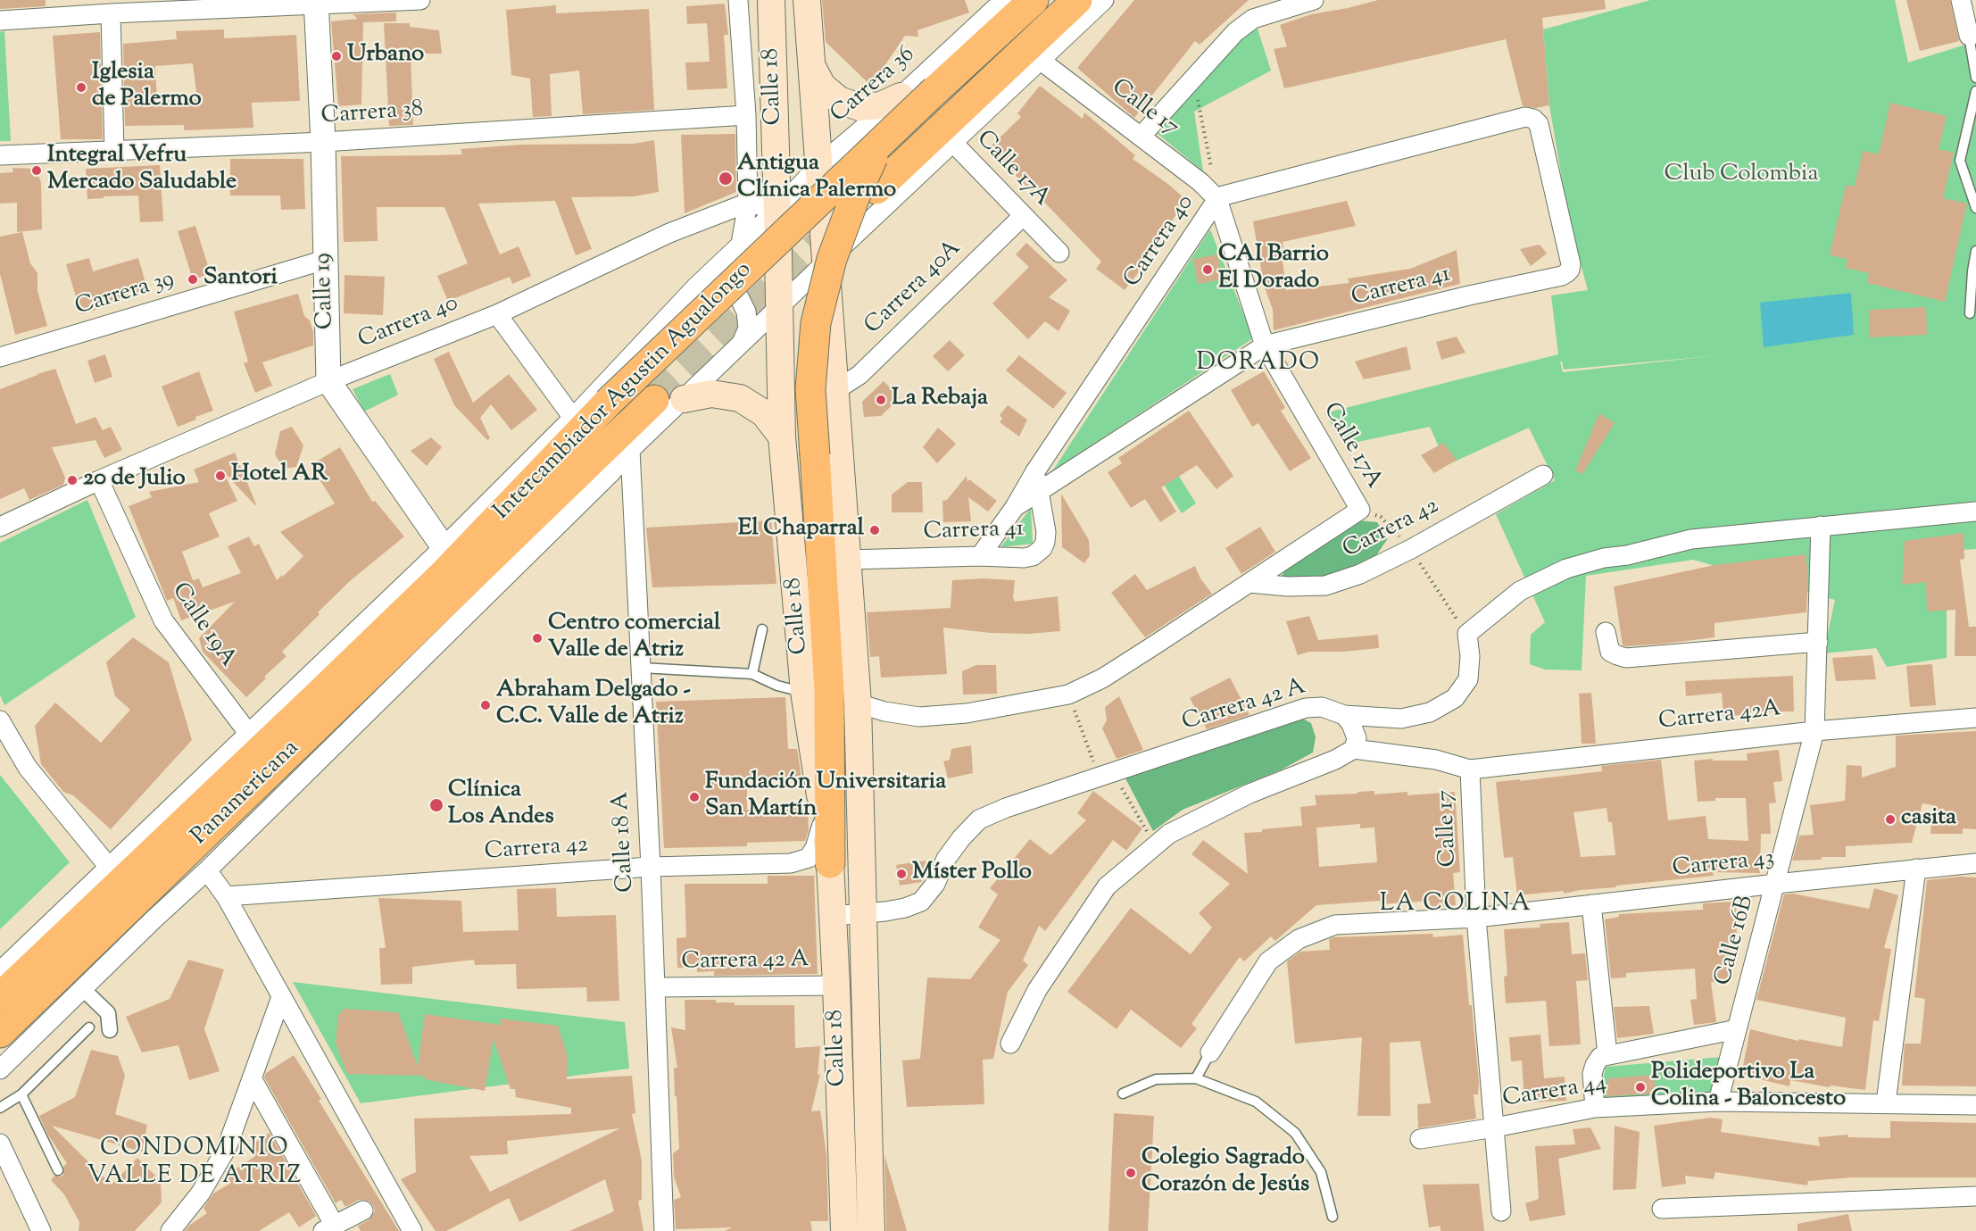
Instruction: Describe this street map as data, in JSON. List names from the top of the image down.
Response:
{
  "streets": {
    "main road": ["Calle 18", "Intercambiador Agustin Agualongo", "Panamericana"],
    "street": [
      "Carrera 36",
      "Calle 17",
      "Carrera 38",
      "Calle 17A",
      "Carrera 40",
      "Carrera 41",
      "Carrera 40A",
      "Calle 19",
      "Carrera 39",
      "Carrera 42",
      "Calle 19A",
      "Carrera 42 A",
      "Carrera 42A",
      "Calle 18 A",
      "Carrera 43",
      "Calle 16B",
      "Carrera 44"
    ]
  },
  "crossings": [
    ["Carrera 36", "Calle 18"],
    ["Carrera 36", "Calle 19A"],
    ["Calle 18", "Carrera 41"],
    ["Calle 18", "Carrera 40A"],
    ["Calle 18", "Carrera 42"],
    ["Calle 18", "Carrera 42 A"],
    ["Calle 17", "Calle 17A"],
    ["Calle 17", "Carrera 40"],
    ["Calle 17", "Carrera 42A"],
    ["Calle 17", "Carrera 43"],
    ["Calle 17", "Carrera 44"],
    ["Carrera 38", "Calle 19"],
    ["Calle 17A", "Carrera 40"],
    ["Calle 17A", "Carrera 41"],
    ["Calle 17A", "Carrera 40A"],
    ["Calle 17A", "Carrera 42"],
    ["Carrera 40", "Carrera 41"],
    ["Carrera 40", "Calle 19"],
    ["Carrera 40", "Calle 19A"],
    ["Calle 19", "Carrera 39"],
    ["Intercambiador Agustin Agualongo", "Panamericana"],
    ["Carrera 42", "Calle 18 A"],
    ["Carrera 42 A", "Calle 18 A"],
    ["Carrera 42A", "Calle 16B"],
    ["Carrera 43", "Calle 16B"],
    ["Calle 16B", "Carrera 44"]
  ],
  "districts": ["DORADO", "LA COLINA", "CONDOMINIO VALLE DE ATRIZ"],
  "parks": ["Club Colombia"],
  "places": [
    "Urbano",
    "Iglesia de Palermo",
    "Integral Vefru Mercado Saludable",
    "Antigua Clínica Palermo",
    "CAI Barrio El Dorado",
    "Santori",
    "La Rebaja",
    "Hotel AR",
    "20 de Julio",
    "El Chaparral",
    "Centro comercial Valle de Atriz",
    "Abraham Delgado - C.C. Valle de Atriz",
    "Fundación Universitaria San Martín",
    "Clínica Los Andes",
    "casita",
    "Míster Pollo",
    "Polideportivo La Colina - Baloncesto",
    "Colegio Sagrado Corazón de Jesús"
  ]
}
